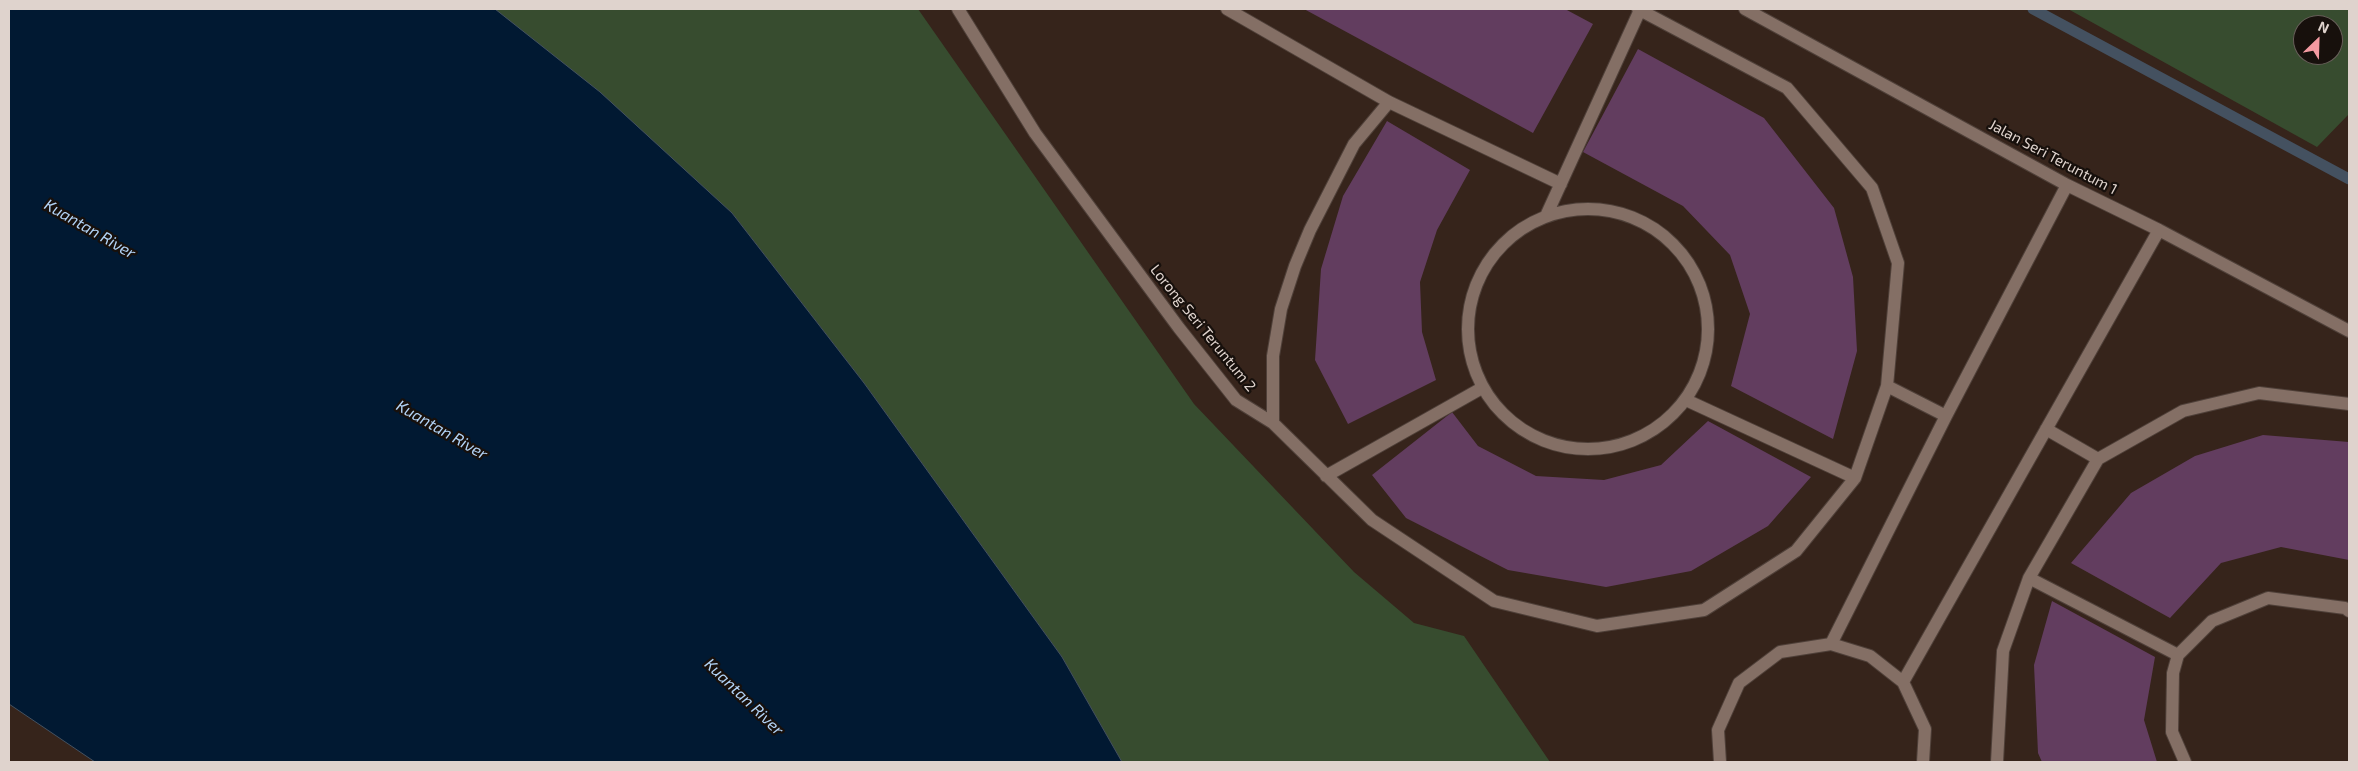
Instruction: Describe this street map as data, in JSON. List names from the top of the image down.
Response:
{
  "streets": {
    "street": ["Jalan Seri Teruntum 1", "Lorong Seri Teruntum 2"]
  },
  "water": ["Kuantan River"],
  "north": "top right"
}
